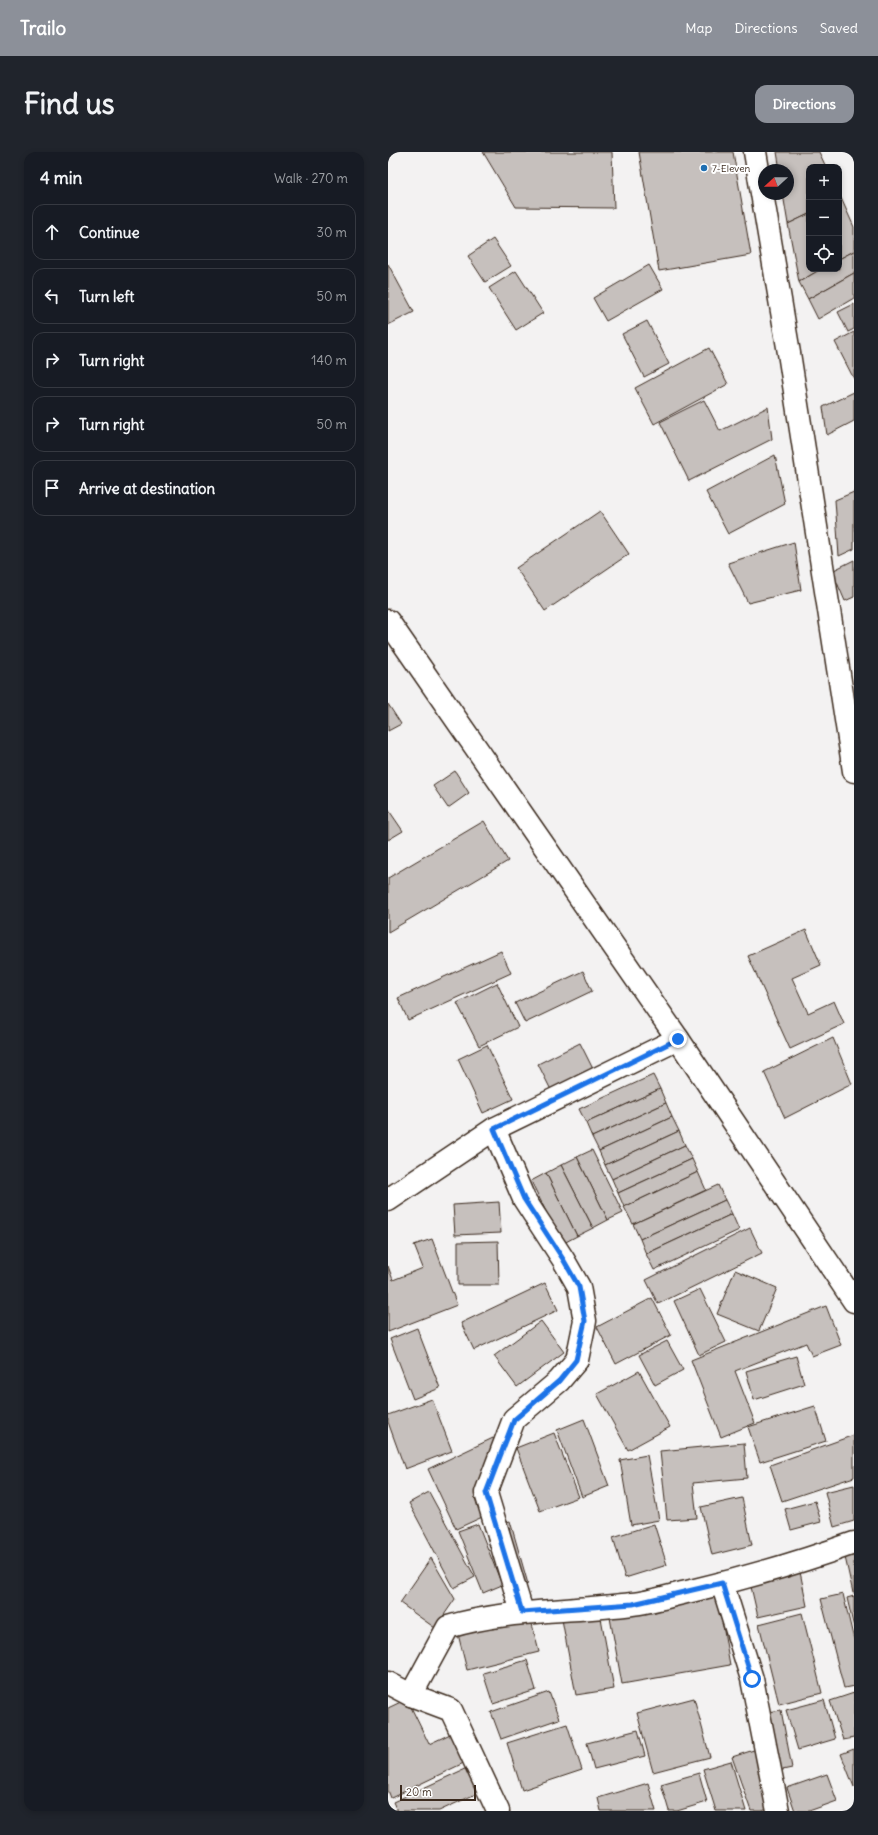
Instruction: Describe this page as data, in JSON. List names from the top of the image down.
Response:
{
  "places": ["7-Eleven"],
  "scale_bar": "20 m",
  "north": "left",
  "page": {
    "header": "Trailo",
    "nav": ["Map", "Directions", "Saved"],
    "buttons": "Directions",
    "title": "Find us",
    "heading": ["4 min", "Walk · 270 m"],
    "map_buttons": ["+", "−"],
    "list": [
      ["Continue", "30 m"],
      ["Turn left", "50 m"],
      ["Turn right", "140 m"],
      ["Turn right", "50 m"],
      "Arrive at destination"
    ],
    "scale": "20 m"
  }
}
